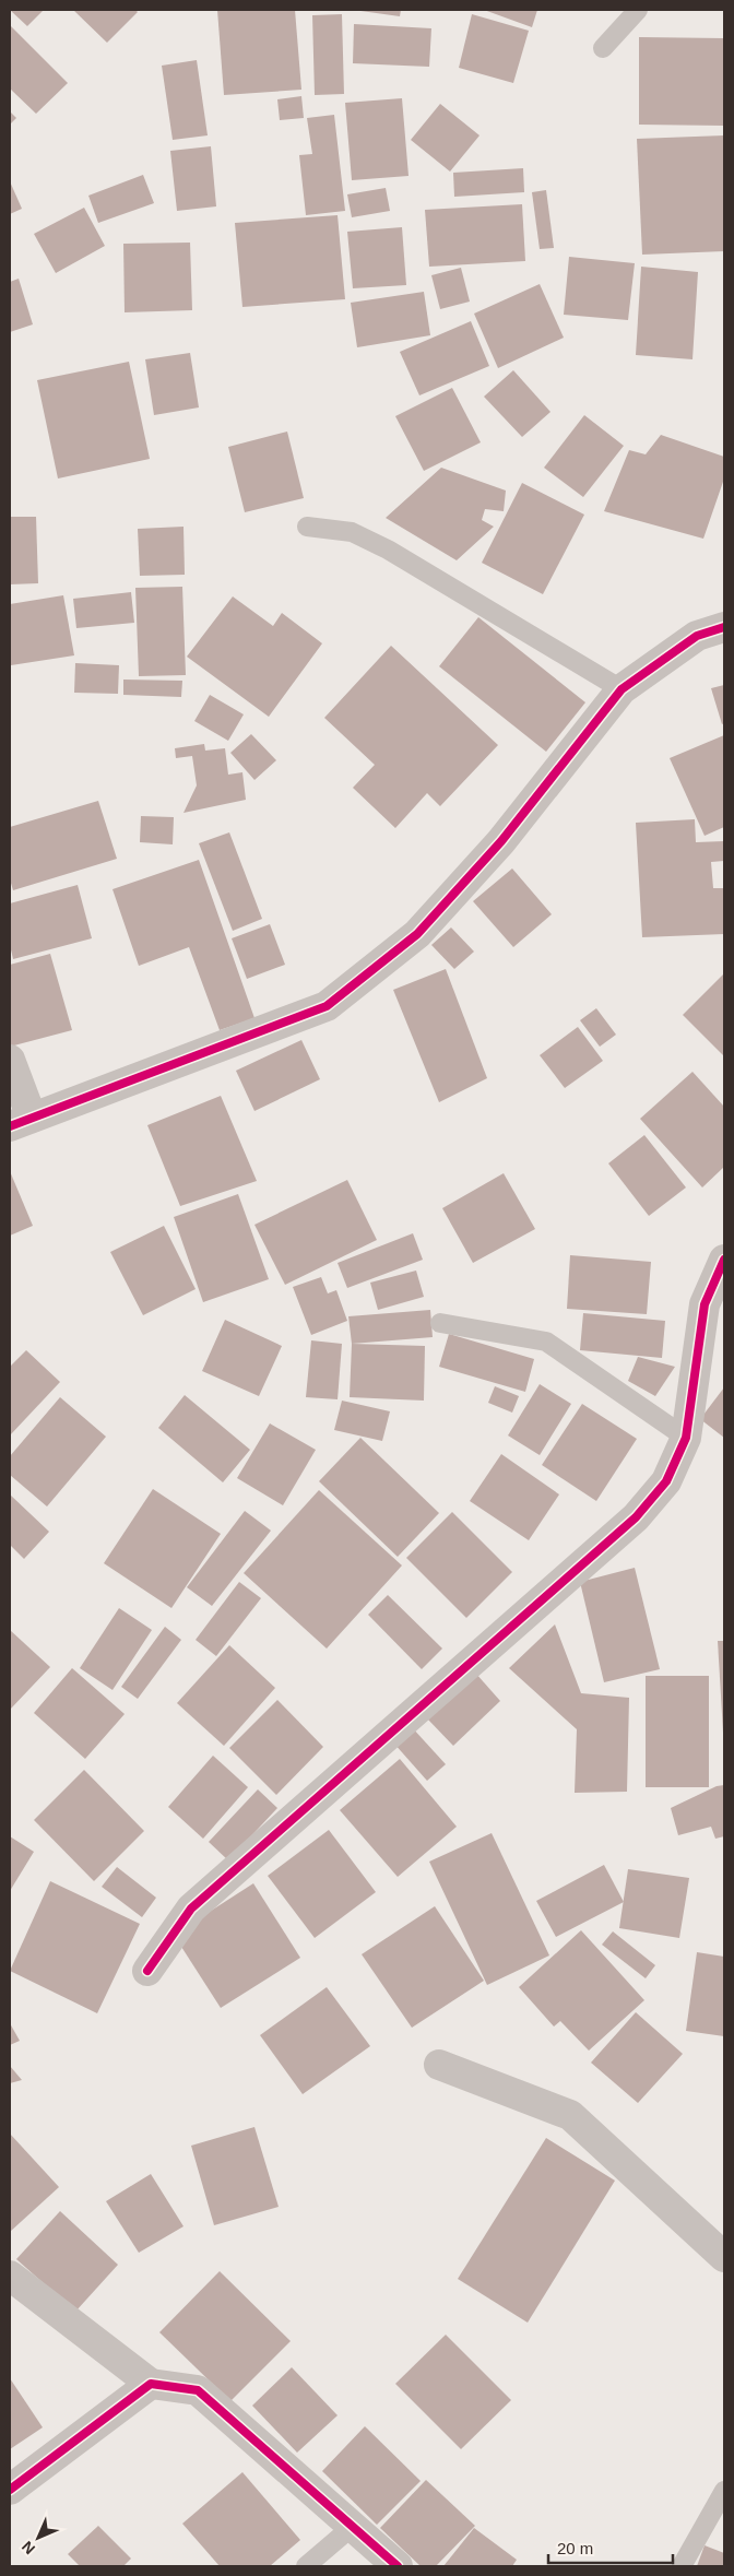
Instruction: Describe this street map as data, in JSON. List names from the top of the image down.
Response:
{
  "scale_bar": "20 m",
  "north": "bottom left"
}
